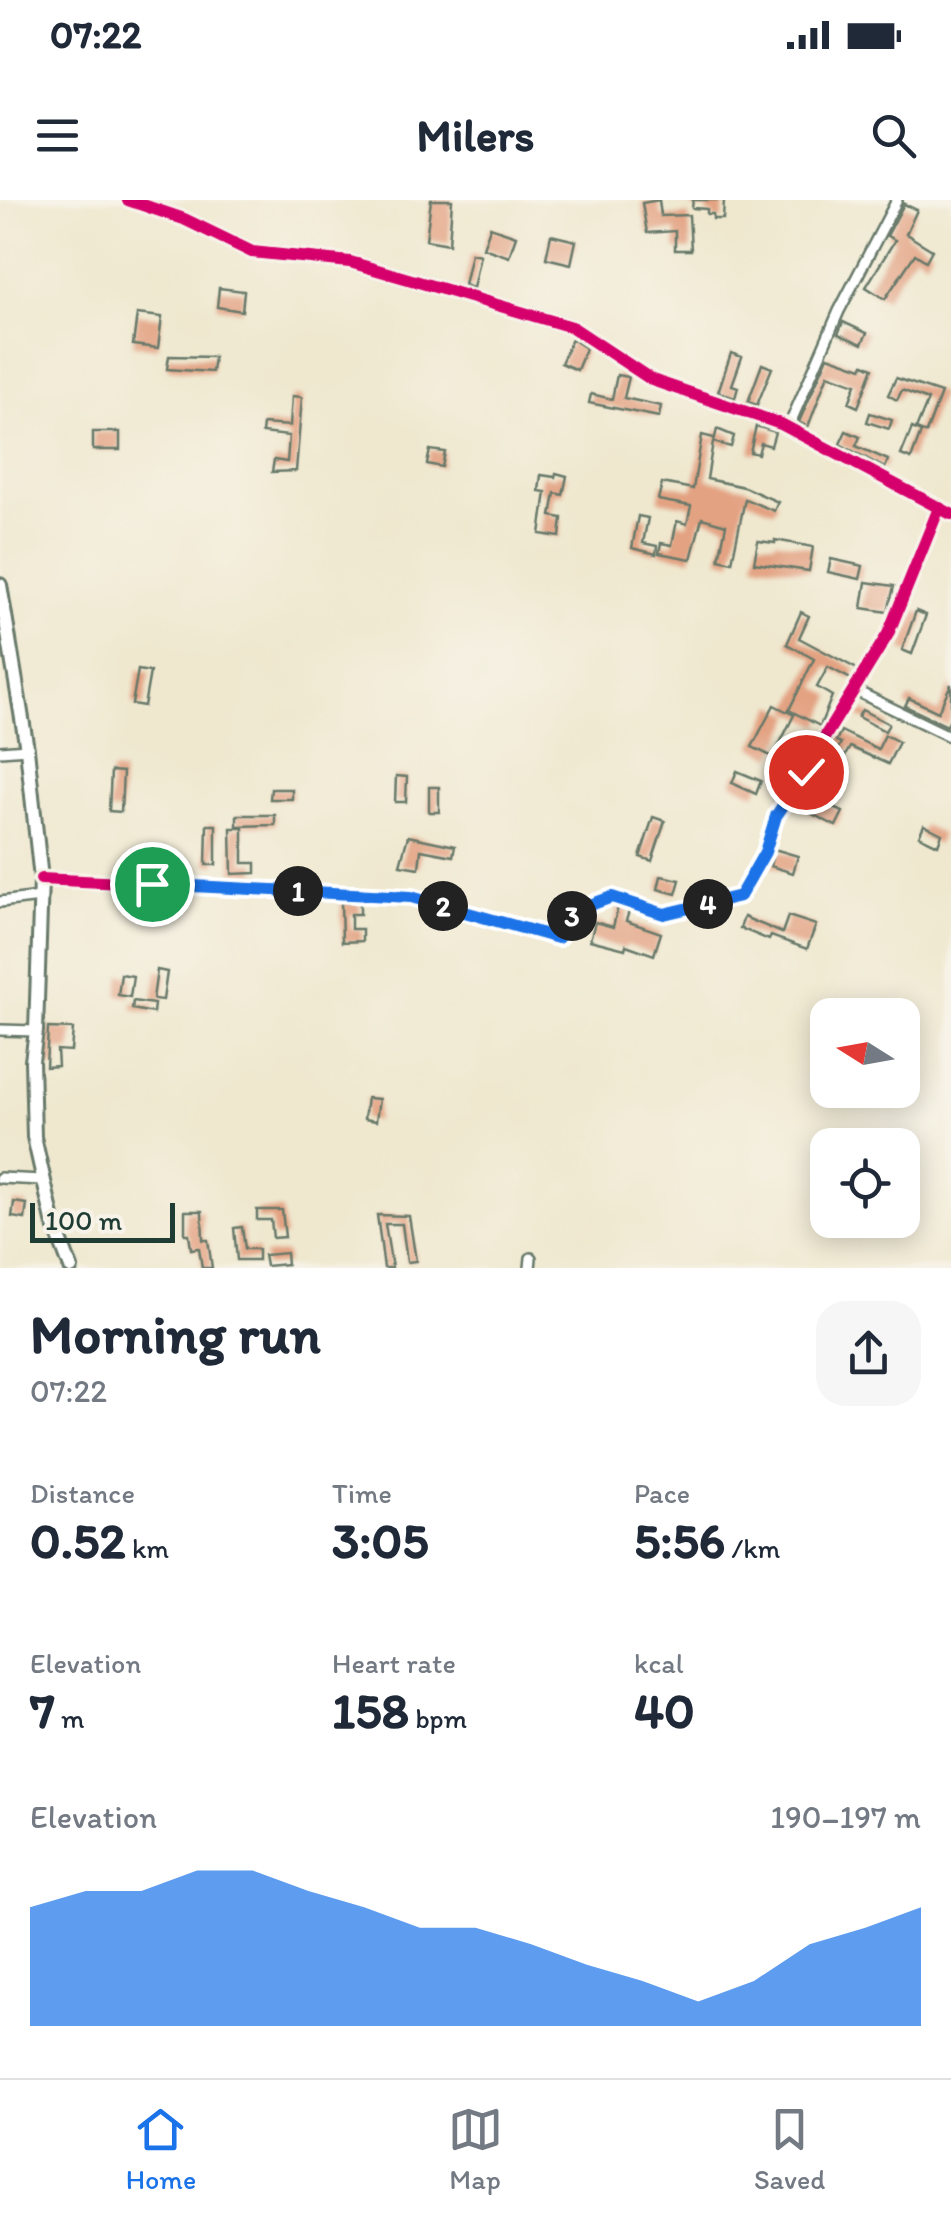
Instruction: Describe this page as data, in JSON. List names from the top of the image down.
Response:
{
  "scale_bar": "100 m",
  "north": "left",
  "page": {
    "status": "07:22",
    "header": "Milers",
    "pins": [
      "1",
      "4",
      "2",
      "3"
    ],
    "scale": "100 m",
    "heading": ["Morning run", "07:22"],
    "stats": [
      ["Distance", "0.52 km"],
      ["Time", "3:05"],
      ["Pace", "5:56 /km"],
      ["Elevation", "7 m"],
      ["Heart rate", "158 bpm"],
      ["kcal", "40"]
    ],
    "chart": ["Elevation", "190–197 m"],
    "tabs": ["Home", "Map", "Saved"]
  }
}
